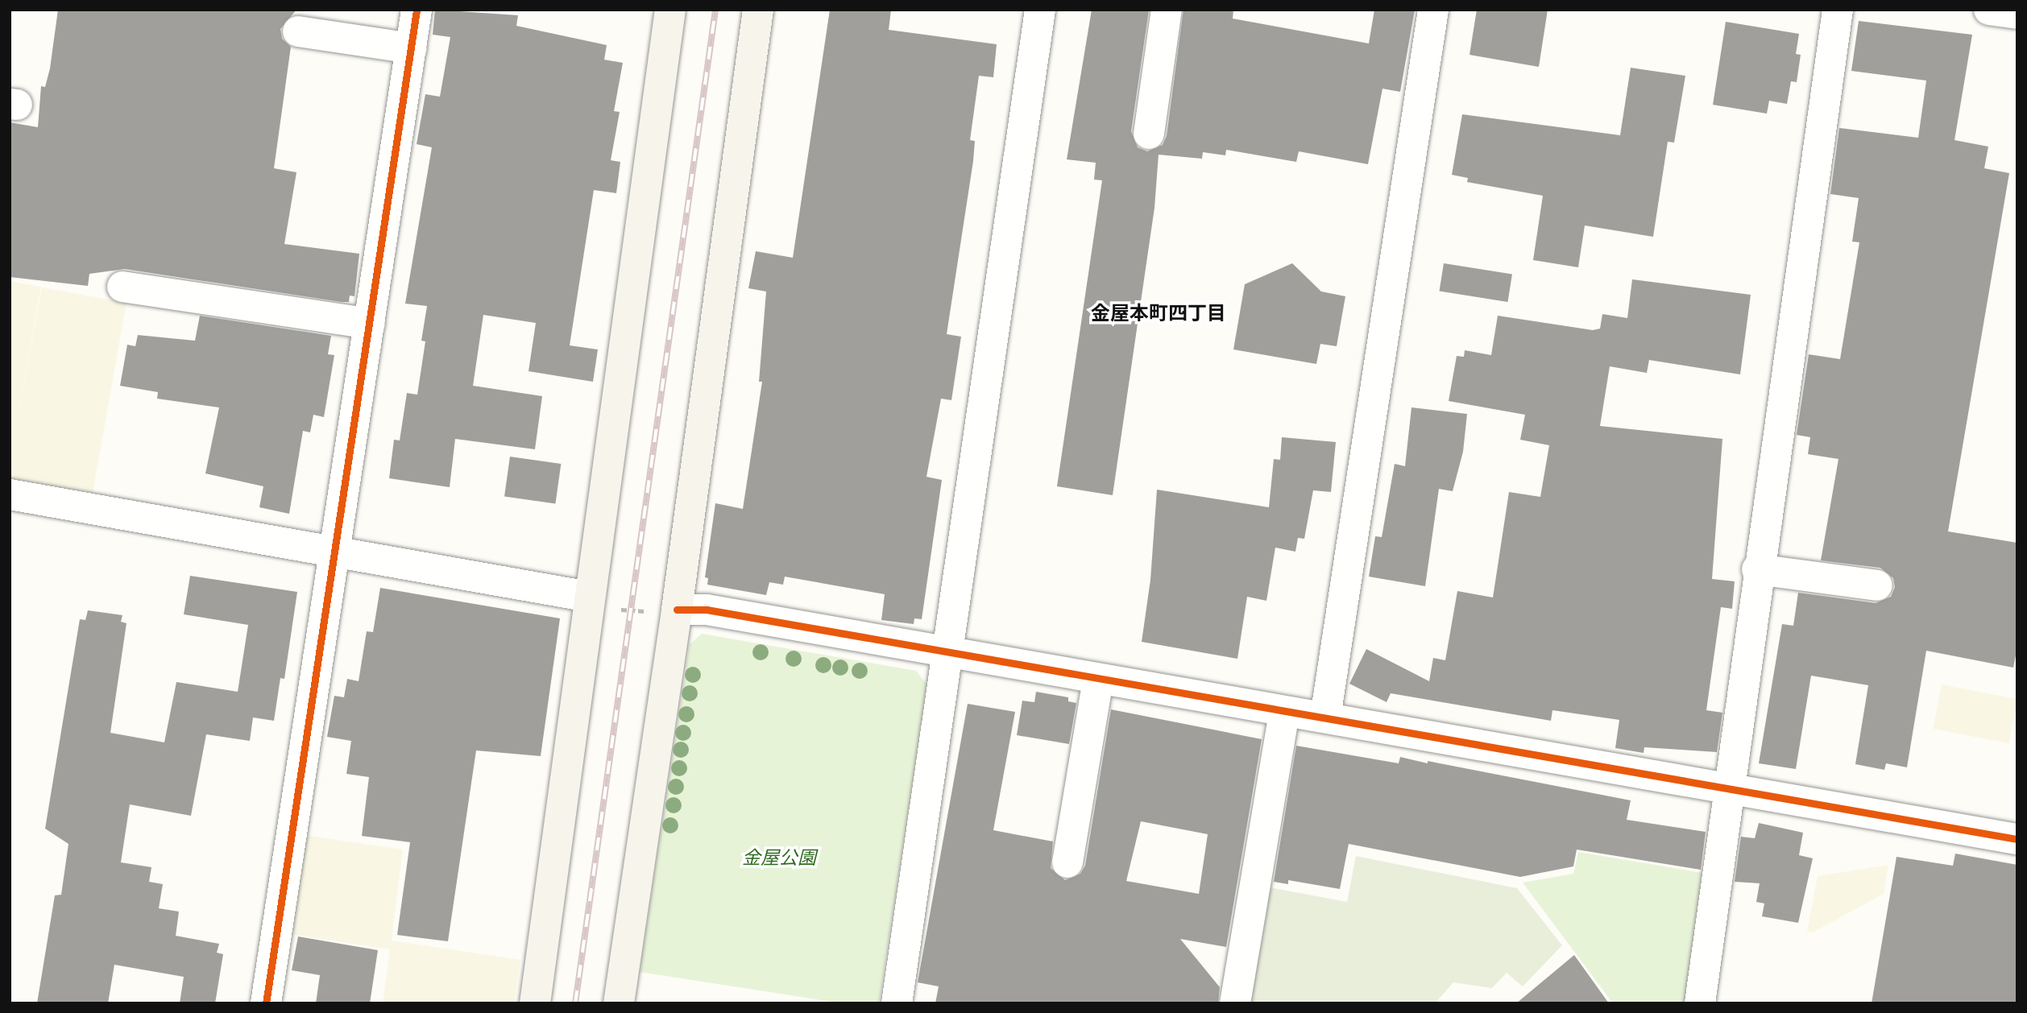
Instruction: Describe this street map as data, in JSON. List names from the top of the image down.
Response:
{
  "districts": ["金屋本町四丁目"],
  "parks": ["金屋公園"]
}
